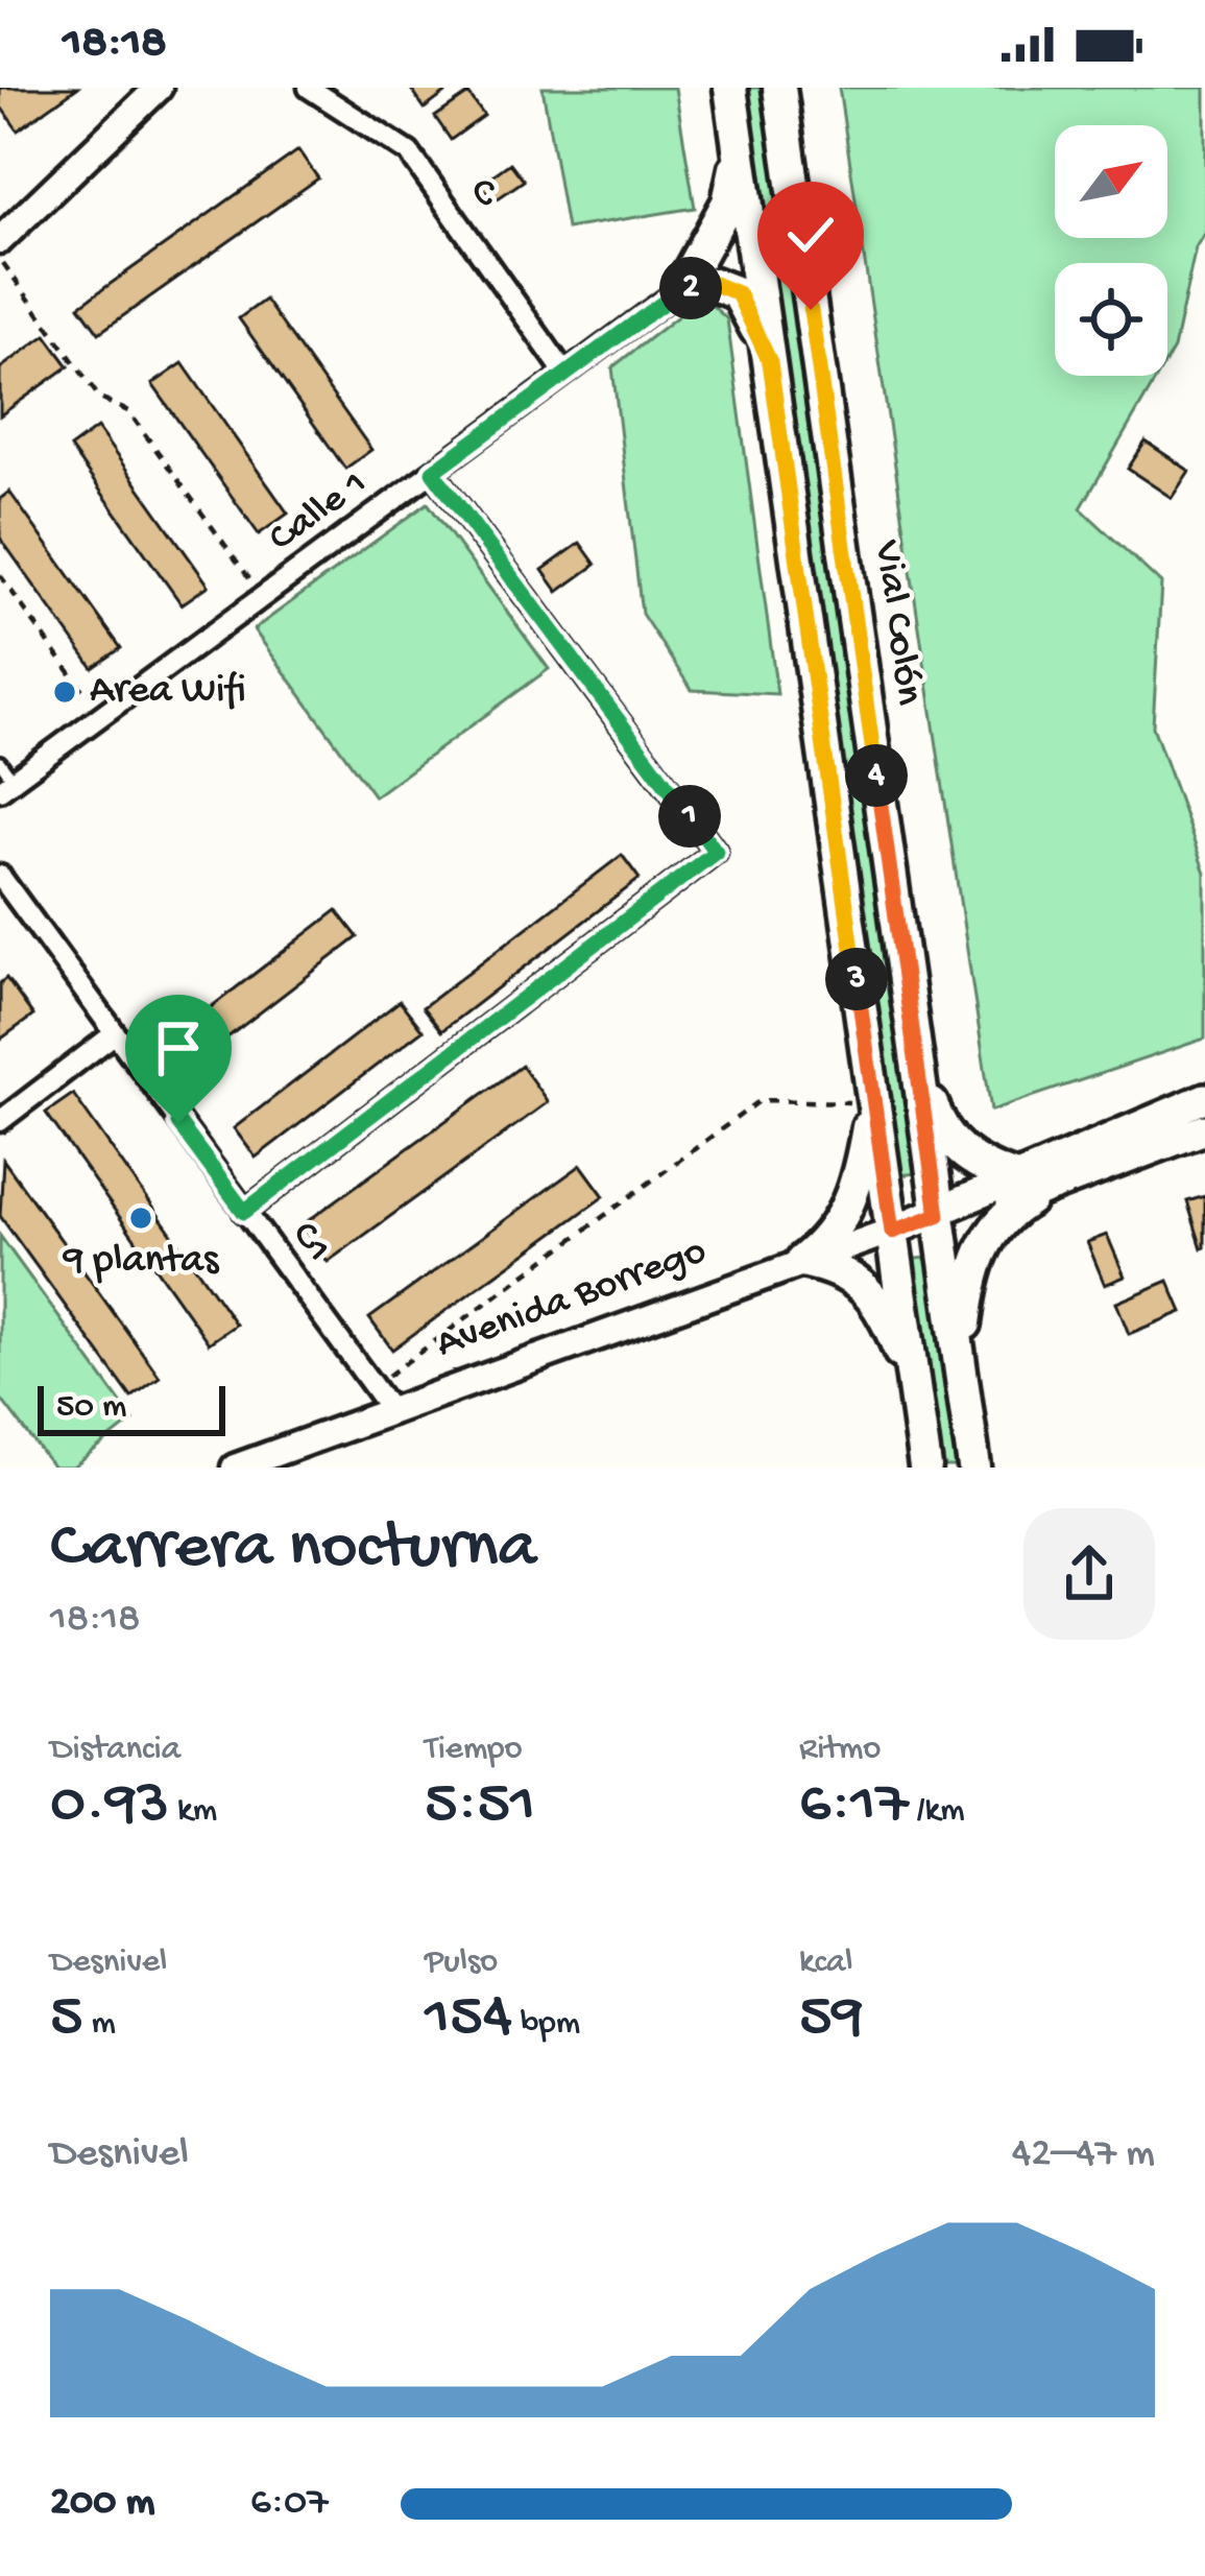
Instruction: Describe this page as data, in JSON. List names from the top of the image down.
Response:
{
  "streets": {
    "main road": ["Vial Colón", "Avenida Borrego"],
    "street": ["C", "Calle 1", "C1"]
  },
  "crossings": [
    ["C", "Calle 1"],
    ["Vial Colón", "Avenida Borrego"],
    ["C1", "Avenida Borrego"]
  ],
  "places": ["Area Wifi", "9 plantas"],
  "scale_bar": "50 m",
  "north": "top right",
  "page": {
    "status": "18:18",
    "pins": [
      "2",
      "4",
      "1",
      "3"
    ],
    "scale": "50 m",
    "heading": ["Carrera nocturna", "18:18"],
    "stats": [
      ["Distancia", "0.93 km"],
      ["Tiempo", "5:51"],
      ["Ritmo", "6:17 /km"],
      ["Desnivel", "5 m"],
      ["Pulso", "154 bpm"],
      ["kcal", "59"]
    ],
    "chart": ["Desnivel", "42–47 m"],
    "list": [
      {
        "name": "200 m",
        "note": "6:07"
      }
    ]
  }
}
